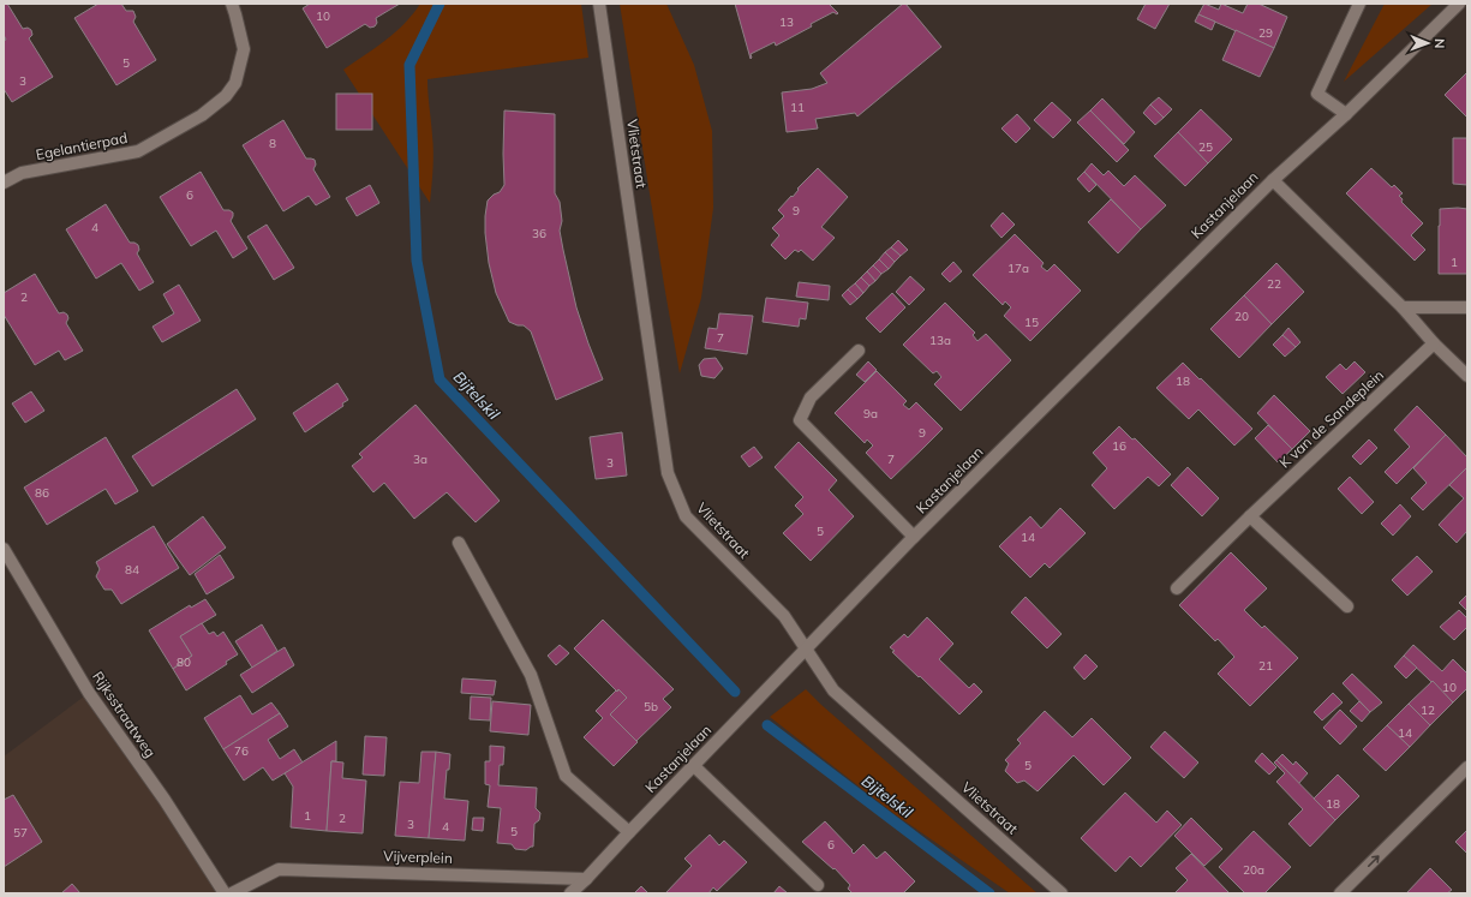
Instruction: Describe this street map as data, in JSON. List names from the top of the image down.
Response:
{
  "streets": {
    "street": [
      "Egelantierpad",
      "Vlietstraat",
      "Kastanjelaan",
      "K van de Sandeplein",
      "Rijksstraatweg",
      "Vijverplein"
    ]
  },
  "crossings": [
    ["Vlietstraat", "Kastanjelaan"],
    ["Kastanjelaan", "Vijverplein"]
  ],
  "water": ["Bijtelskil"],
  "house_numbers": [
    "10",
    "13",
    "29",
    "5",
    "3",
    "11",
    "8",
    "25",
    "6",
    "9",
    "4",
    "36",
    "1",
    "17a",
    "22",
    "2",
    "20",
    "15",
    "7",
    "13a",
    "18",
    "9a",
    "9",
    "16",
    "3a",
    "7",
    "3",
    "86",
    "5",
    "14",
    "84",
    "80",
    "21",
    "10",
    "5b",
    "12",
    "14",
    "76",
    "5",
    "18",
    "1",
    "2",
    "3",
    "4",
    "5",
    "57",
    "6",
    "20a"
  ],
  "north": "right"
}
